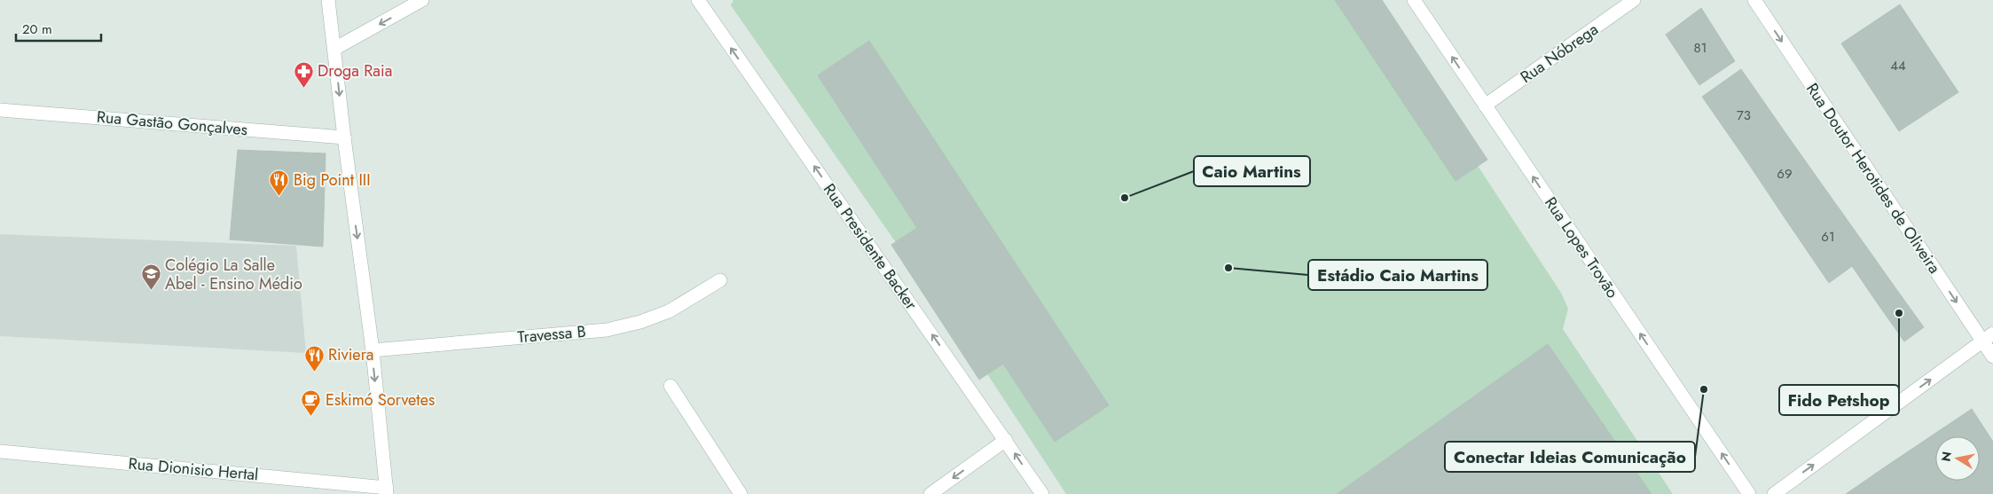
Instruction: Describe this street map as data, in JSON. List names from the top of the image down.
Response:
{
  "streets": {
    "street": [
      "Rua Nóbrega",
      "Rua Gastão Gonçalves",
      "Rua Doutor Herotides de Oliveira",
      "Rua Presidente Backer",
      "Rua Lopes Trovão",
      "Travessa B",
      "Rua Dionisio Hertal"
    ]
  },
  "crossings": [
    ["Rua Nóbrega", "Rua Lopes Trovão"]
  ],
  "one_way": ["Rua Doutor Herotides de Oliveira", "Rua Presidente Backer", "Rua Lopes Trovão"],
  "places": {
    "pharmacy": ["Droga Raia"],
    "restaurant": ["Big Point III", "Riviera"],
    "other": [
      "Caio Martins",
      "Estádio Caio Martins",
      "Fido Petshop",
      "Conectar Ideias Comunicação"
    ],
    "school or university": ["Colégio La Salle Abel - Ensino Médio"],
    "cafe": ["Eskimó Sorvetes"]
  },
  "house_numbers": [
    "81",
    "44",
    "73",
    "69",
    "61"
  ],
  "scale_bar": "20 m",
  "north": "left"
}
